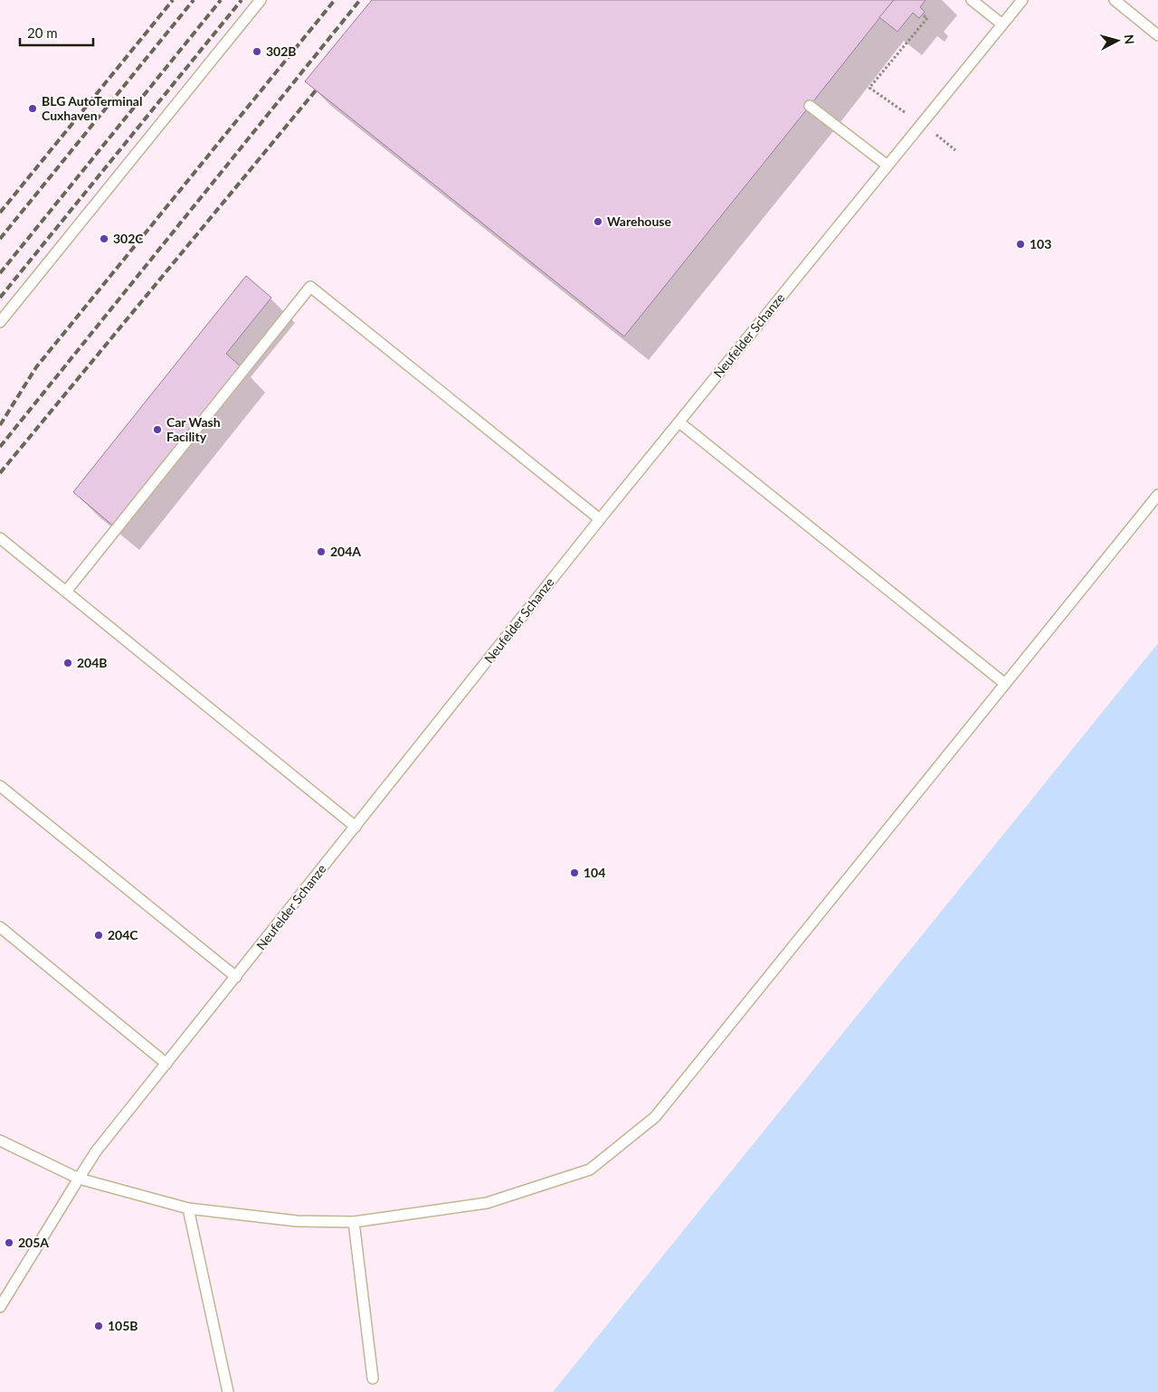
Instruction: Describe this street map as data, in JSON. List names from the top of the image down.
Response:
{
  "streets": {
    "lane": ["Neufelder Schanze"]
  },
  "places": [
    "302B",
    "BLG AutoTerminal Cuxhaven",
    "Warehouse",
    "302C",
    "103",
    "Car Wash Facility",
    "204A",
    "204B",
    "104",
    "204C",
    "205A",
    "105B"
  ],
  "scale_bar": "20 m",
  "north": "right"
}
